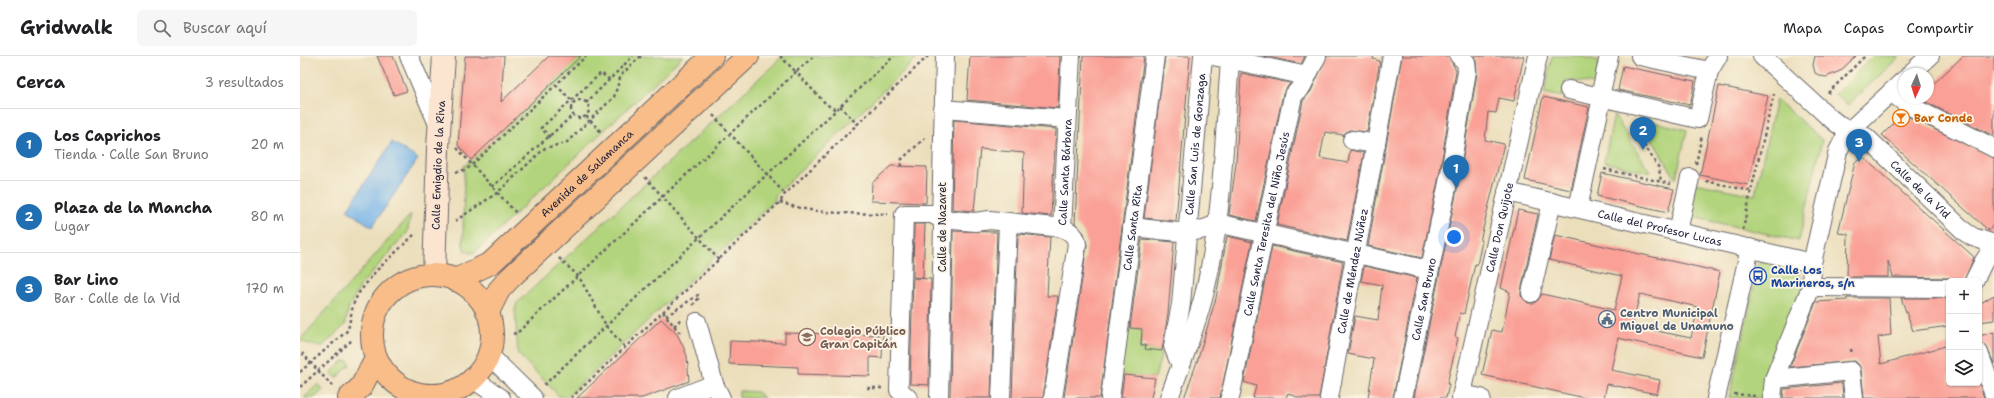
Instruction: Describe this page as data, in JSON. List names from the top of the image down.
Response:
{
  "streets": {
    "main road": ["Calle Emigdio de la Riva", "Avenida de Salamanca"],
    "street": [
      "Calle San Luis de Gonzaga",
      "Calle Santa Bárbara",
      "Calle de la Vid",
      "Calle Santa Teresita del Niño Jesús",
      "Calle de Nazaret",
      "Calle Santa Rita",
      "Calle Don Quijote",
      "Calle del Profesor Lucas",
      "Calle de Méndez Núñez",
      "Calle San Bruno"
    ]
  },
  "crossings": [
    ["Calle Emigdio de la Riva", "Avenida de Salamanca"],
    ["Calle Don Quijote", "Calle del Profesor Lucas"]
  ],
  "places": {
    "bar": ["Bar Conde"],
    "bus stop": ["Calle Los Marineros, s/n"],
    "public building": ["Centro Municipal Miguel de Unamuno"],
    "school or university": ["Colegio Público Gran Capitán"]
  },
  "north": "bottom",
  "page": {
    "header": "Gridwalk",
    "search": "Buscar aquí",
    "nav": ["Mapa", "Capas", "Compartir"],
    "heading": ["Cerca", "3 resultados"],
    "list": [
      {
        "mark": "1",
        "name": "Los Caprichos",
        "note": "Tienda · Calle San Bruno",
        "value": "20 m"
      },
      {
        "mark": "2",
        "name": "Plaza de la Mancha",
        "note": "Lugar",
        "value": "80 m"
      },
      {
        "mark": "3",
        "name": "Bar Lino",
        "note": "Bar · Calle de la Vid",
        "value": "170 m"
      }
    ],
    "pins": ["2", "3", "1"],
    "map_buttons": ["+", "−"]
  }
}
